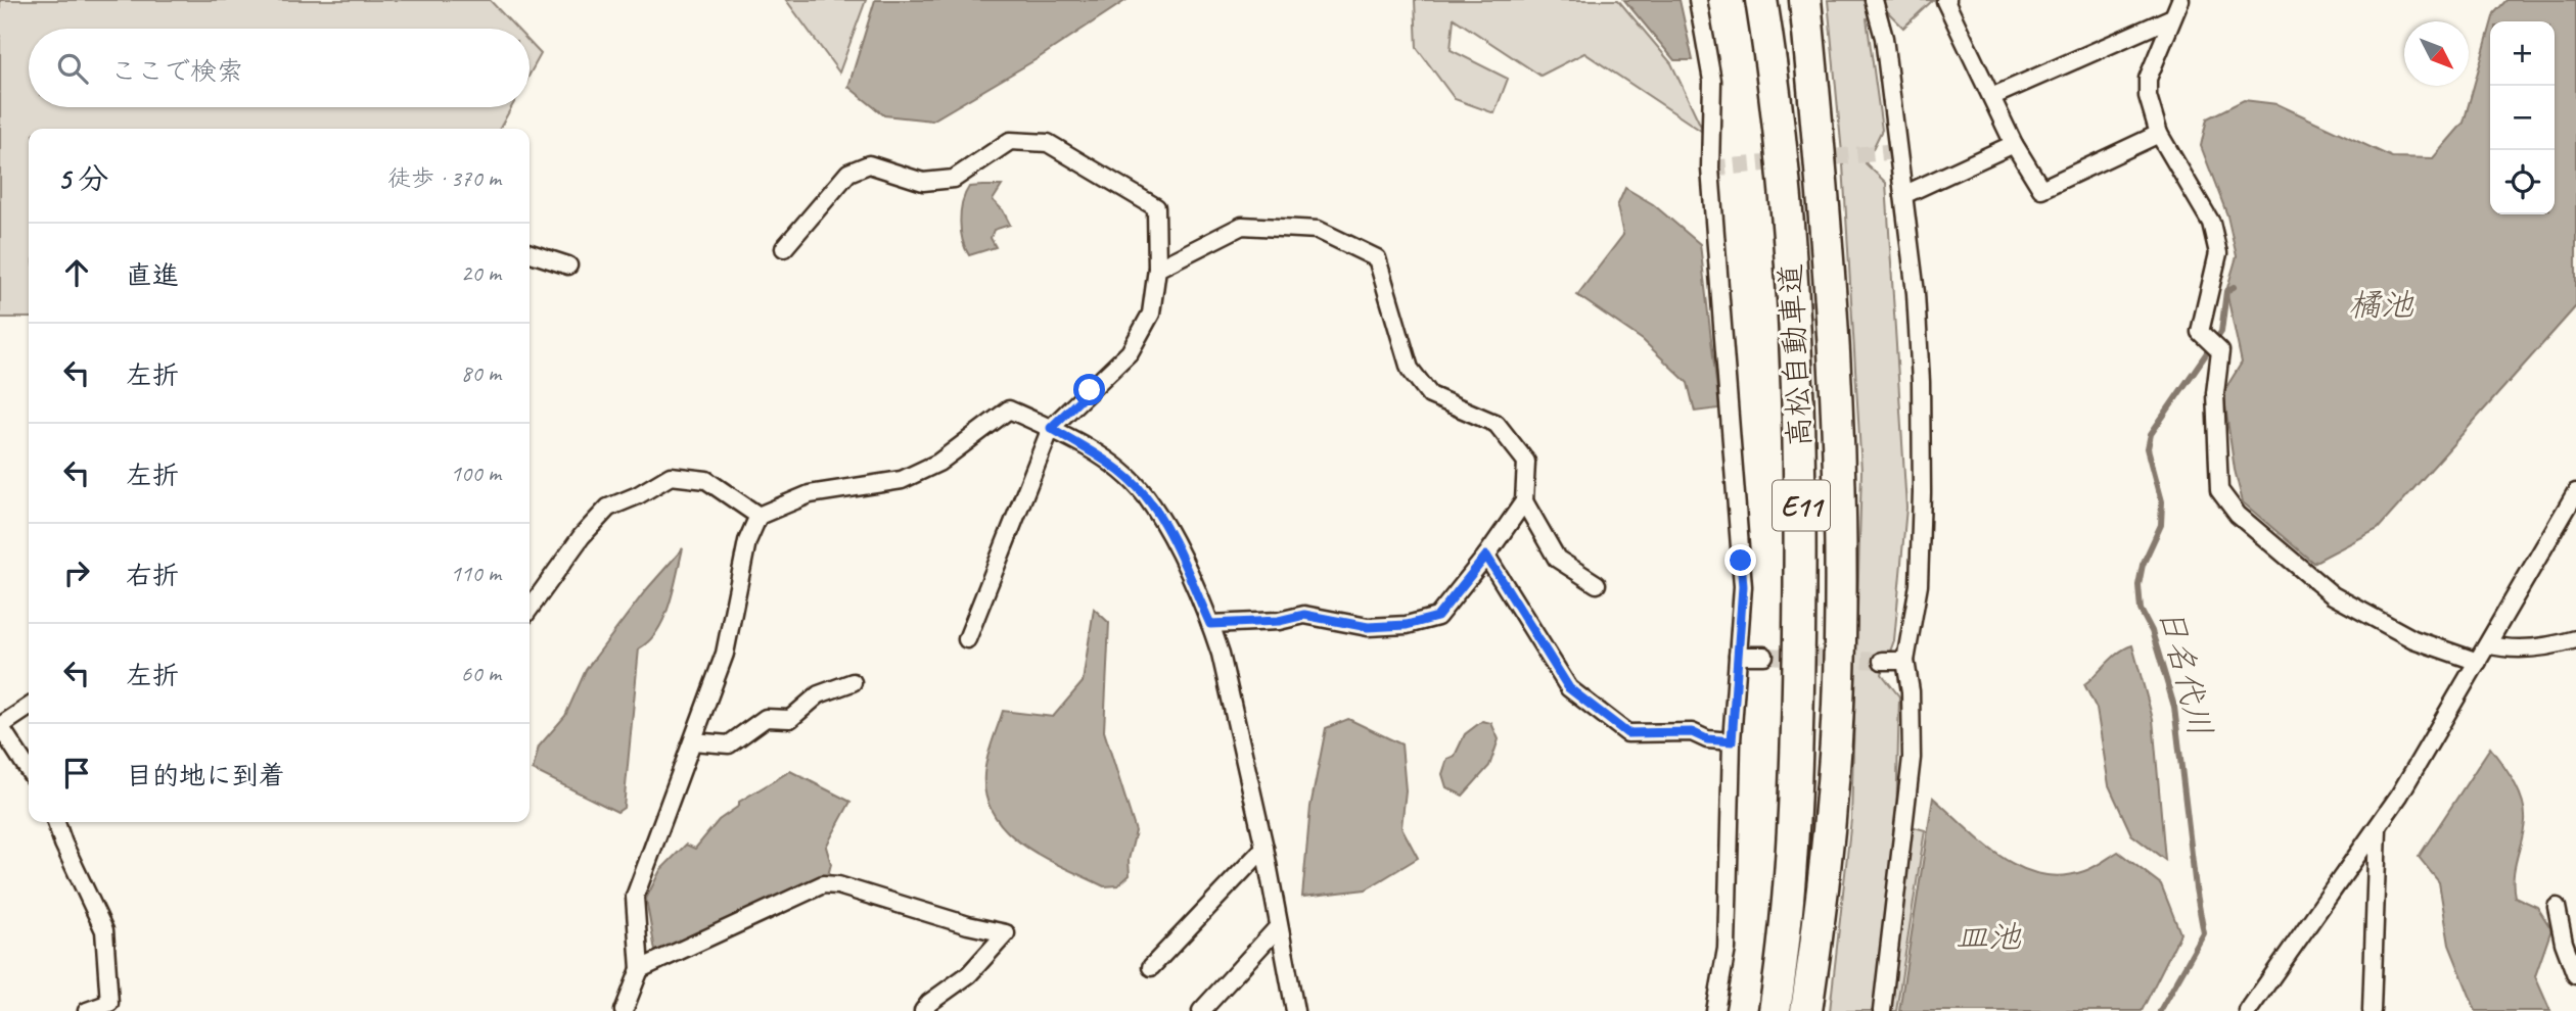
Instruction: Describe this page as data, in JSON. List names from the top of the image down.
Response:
{
  "streets": {
    "highway": ["高松自動車道", "E11"]
  },
  "water": ["橘池", "日名代川", "皿池"],
  "north": "bottom right",
  "page": {
    "map_buttons": ["+", "−"],
    "search": "ここで検索",
    "heading": ["5 分", "徒歩 · 370 m"],
    "list": [
      ["直進", "20 m"],
      ["左折", "80 m"],
      ["左折", "100 m"],
      ["右折", "110 m"],
      ["左折", "60 m"],
      "目的地に到着"
    ]
  }
}
